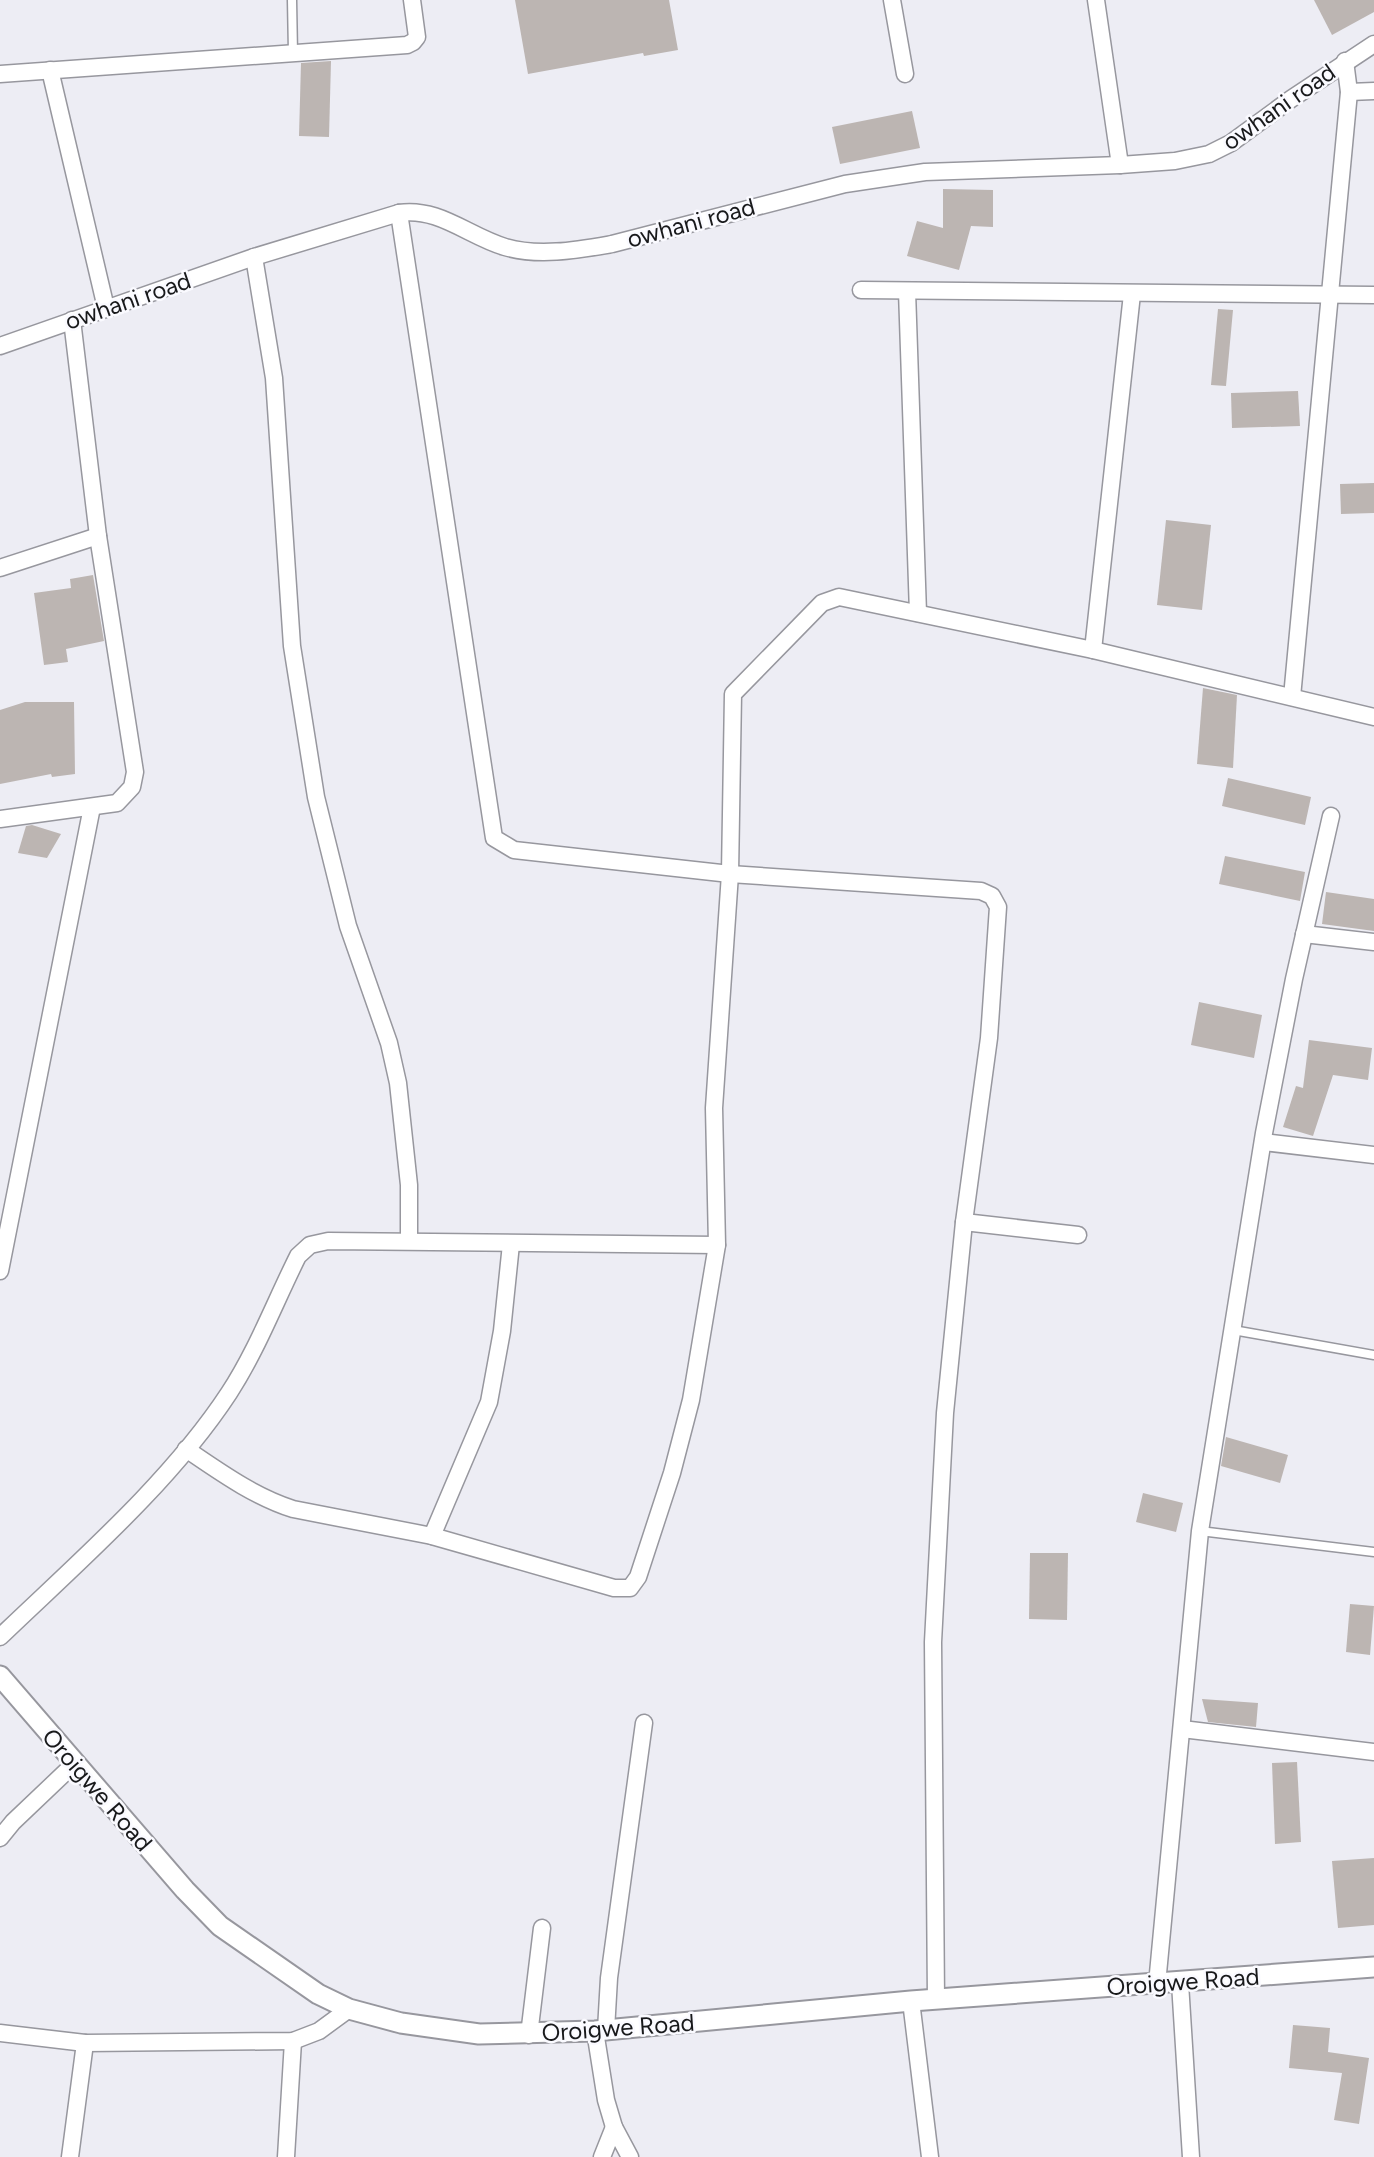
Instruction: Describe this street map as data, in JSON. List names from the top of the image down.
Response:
{
  "streets": {
    "street": ["owhani road", "Oroigwe Road"]
  }
}
